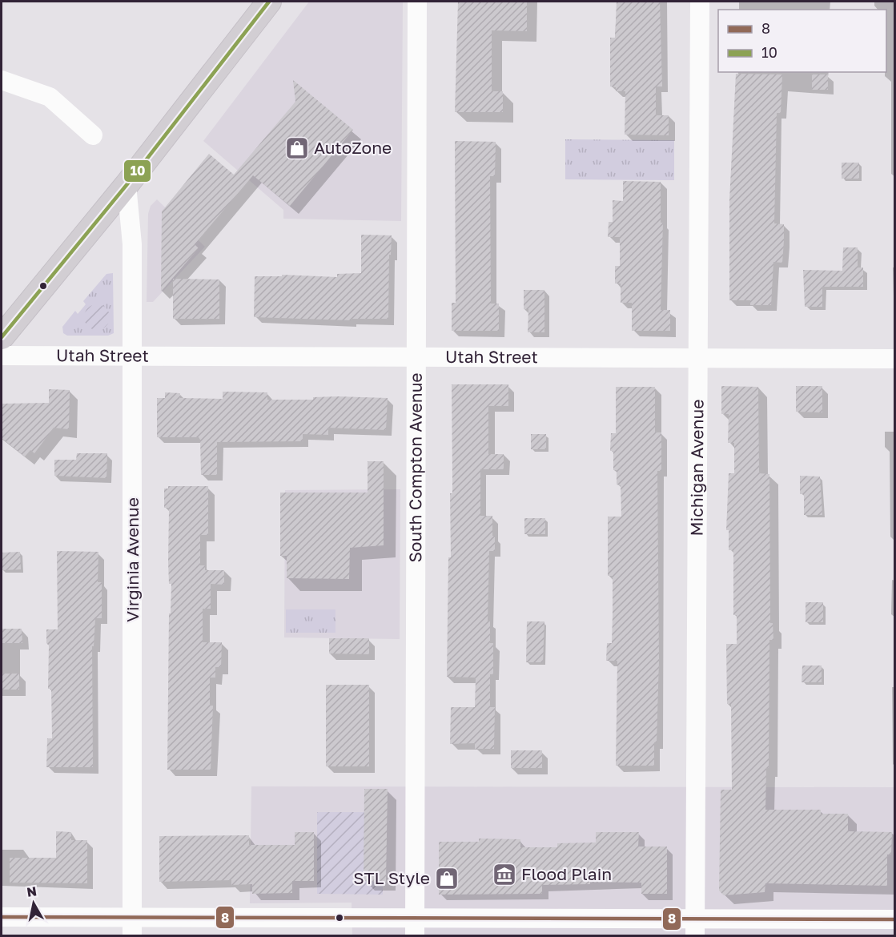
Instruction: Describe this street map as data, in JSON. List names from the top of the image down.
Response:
{
  "streets": {
    "street": [
      "Utah Street",
      "South Compton Avenue",
      "Michigan Avenue",
      "Virginia Avenue"
    ]
  },
  "crossings": [
    ["Utah Street", "South Compton Avenue"],
    ["Utah Street", "Michigan Avenue"],
    ["Utah Street", "Virginia Avenue"]
  ],
  "places": {
    "shop": ["AutoZone", "STL Style"],
    "museum": ["Flood Plain"]
  },
  "lines": ["transit line 10", "transit line 8"],
  "legend": ["8", "10"],
  "north": "top"
}
